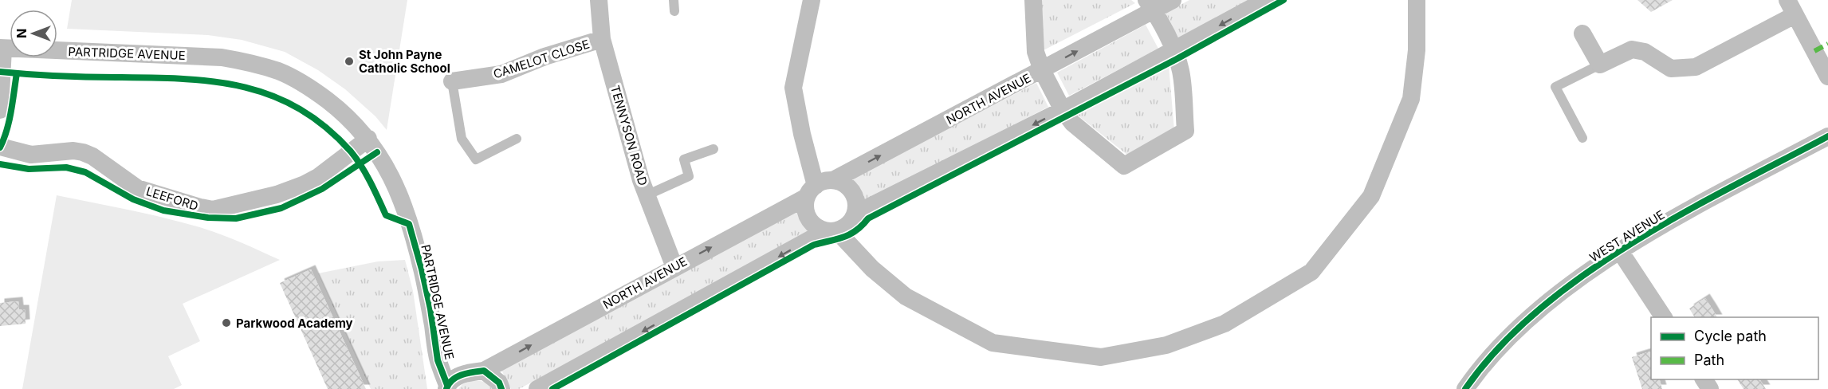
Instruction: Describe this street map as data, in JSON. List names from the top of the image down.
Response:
{
  "streets": {
    "street": [
      "PARTRIDGE AVENUE",
      "CAMELOT CLOSE",
      "NORTH AVENUE",
      "TENNYSON ROAD",
      "LEEFORD",
      "WEST AVENUE"
    ]
  },
  "crossings": [
    ["PARTRIDGE AVENUE", "NORTH AVENUE"],
    ["PARTRIDGE AVENUE", "LEEFORD"],
    ["CAMELOT CLOSE", "TENNYSON ROAD"],
    ["NORTH AVENUE", "TENNYSON ROAD"]
  ],
  "places": ["St John Payne Catholic School", "Parkwood Academy"],
  "legend": ["Cycle path", "Path"],
  "north": "left"
}
